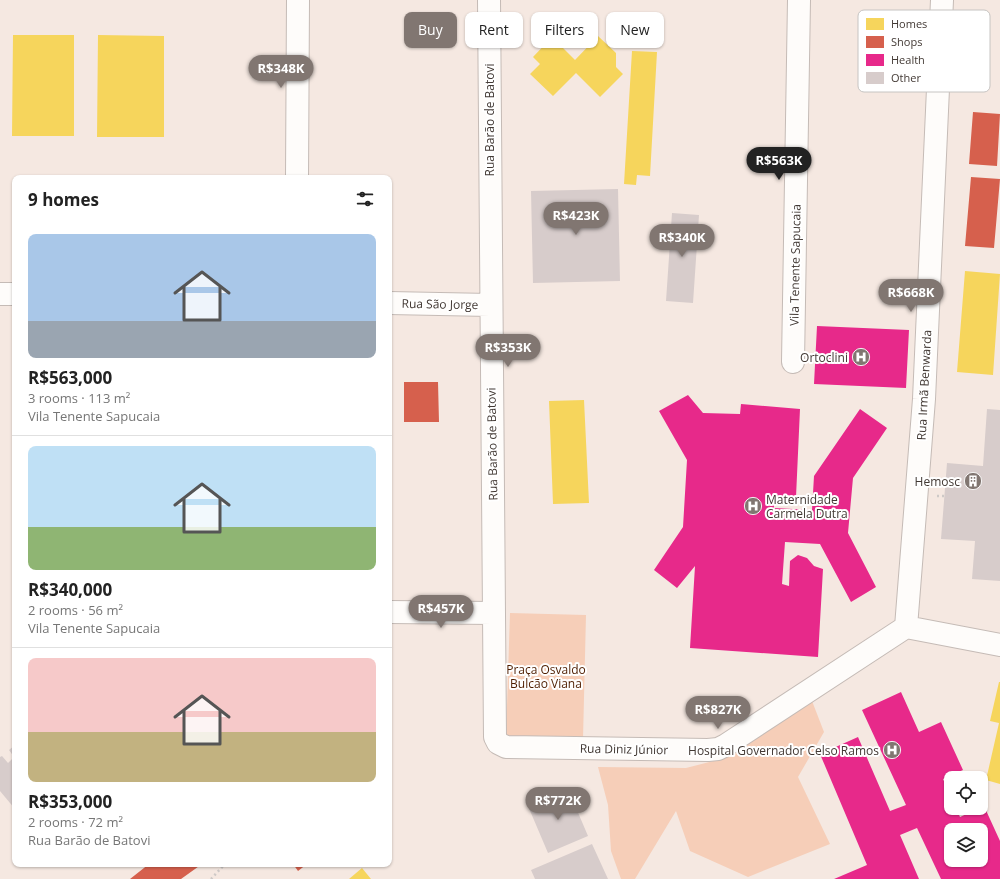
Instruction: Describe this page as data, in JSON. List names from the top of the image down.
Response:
{
  "streets": {
    "street": [
      "Rua Barão de Batovi",
      "Vila Tenente Sapucaia",
      "Rua São Jorge",
      "Rua Irmã Benwarda",
      "Rua Diniz Júnior"
    ]
  },
  "crossings": [
    ["Rua Barão de Batovi", "Rua São Jorge"],
    ["Rua Barão de Batovi", "Rua Diniz Júnior"],
    ["Rua Irmã Benwarda", "Rua Diniz Júnior"]
  ],
  "parks": ["Praça Osvaldo Bulcão Viana"],
  "places": {
    "hospital": ["Ortoclini", "Maternidade Carmela Dutra", "Hospital Governador Celso Ramos"],
    "building": ["Hemosc"]
  },
  "legend": [
    "Homes",
    "Shops",
    "Health",
    "Other"
  ],
  "page": {
    "chip": [
      "Buy",
      "Rent",
      "Filters",
      "New"
    ],
    "price": [
      "R$348K",
      "R$563K",
      "R$423K",
      "R$340K",
      "R$668K",
      "R$353K",
      "R$457K",
      "R$827K",
      "R$772K"
    ],
    "heading": "9 homes",
    "list": [
      {
        "name": "R$563,000",
        "note": "3 rooms · 113 m² · Vila Tenente Sapucaia"
      },
      {
        "name": "R$340,000",
        "note": "2 rooms · 56 m² · Vila Tenente Sapucaia"
      },
      {
        "name": "R$353,000",
        "note": "2 rooms · 72 m² · Rua Barão de Batovi"
      }
    ]
  }
}
